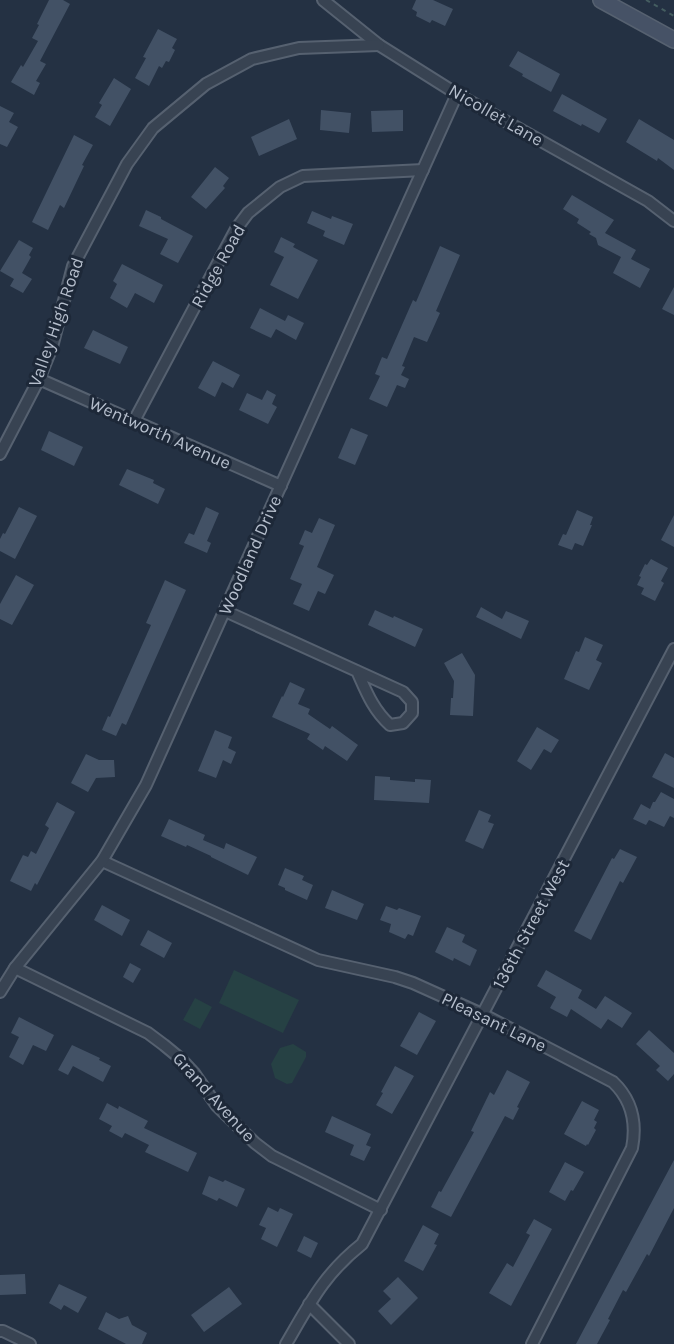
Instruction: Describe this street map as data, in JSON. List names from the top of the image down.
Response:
{
  "streets": {
    "street": [
      "Nicollet Lane",
      "Ridge Road",
      "Valley High Road",
      "Wentworth Avenue",
      "Woodland Drive",
      "136th Street West",
      "Pleasant Lane",
      "Grand Avenue"
    ]
  },
  "crossings": [
    ["Nicollet Lane", "Valley High Road"],
    ["Nicollet Lane", "Woodland Drive"],
    ["Ridge Road", "Wentworth Avenue"],
    ["Ridge Road", "Woodland Drive"],
    ["Valley High Road", "Wentworth Avenue"],
    ["Wentworth Avenue", "Woodland Drive"],
    ["Woodland Drive", "Pleasant Lane"],
    ["Woodland Drive", "Grand Avenue"],
    ["136th Street West", "Pleasant Lane"],
    ["136th Street West", "Grand Avenue"]
  ]
}
